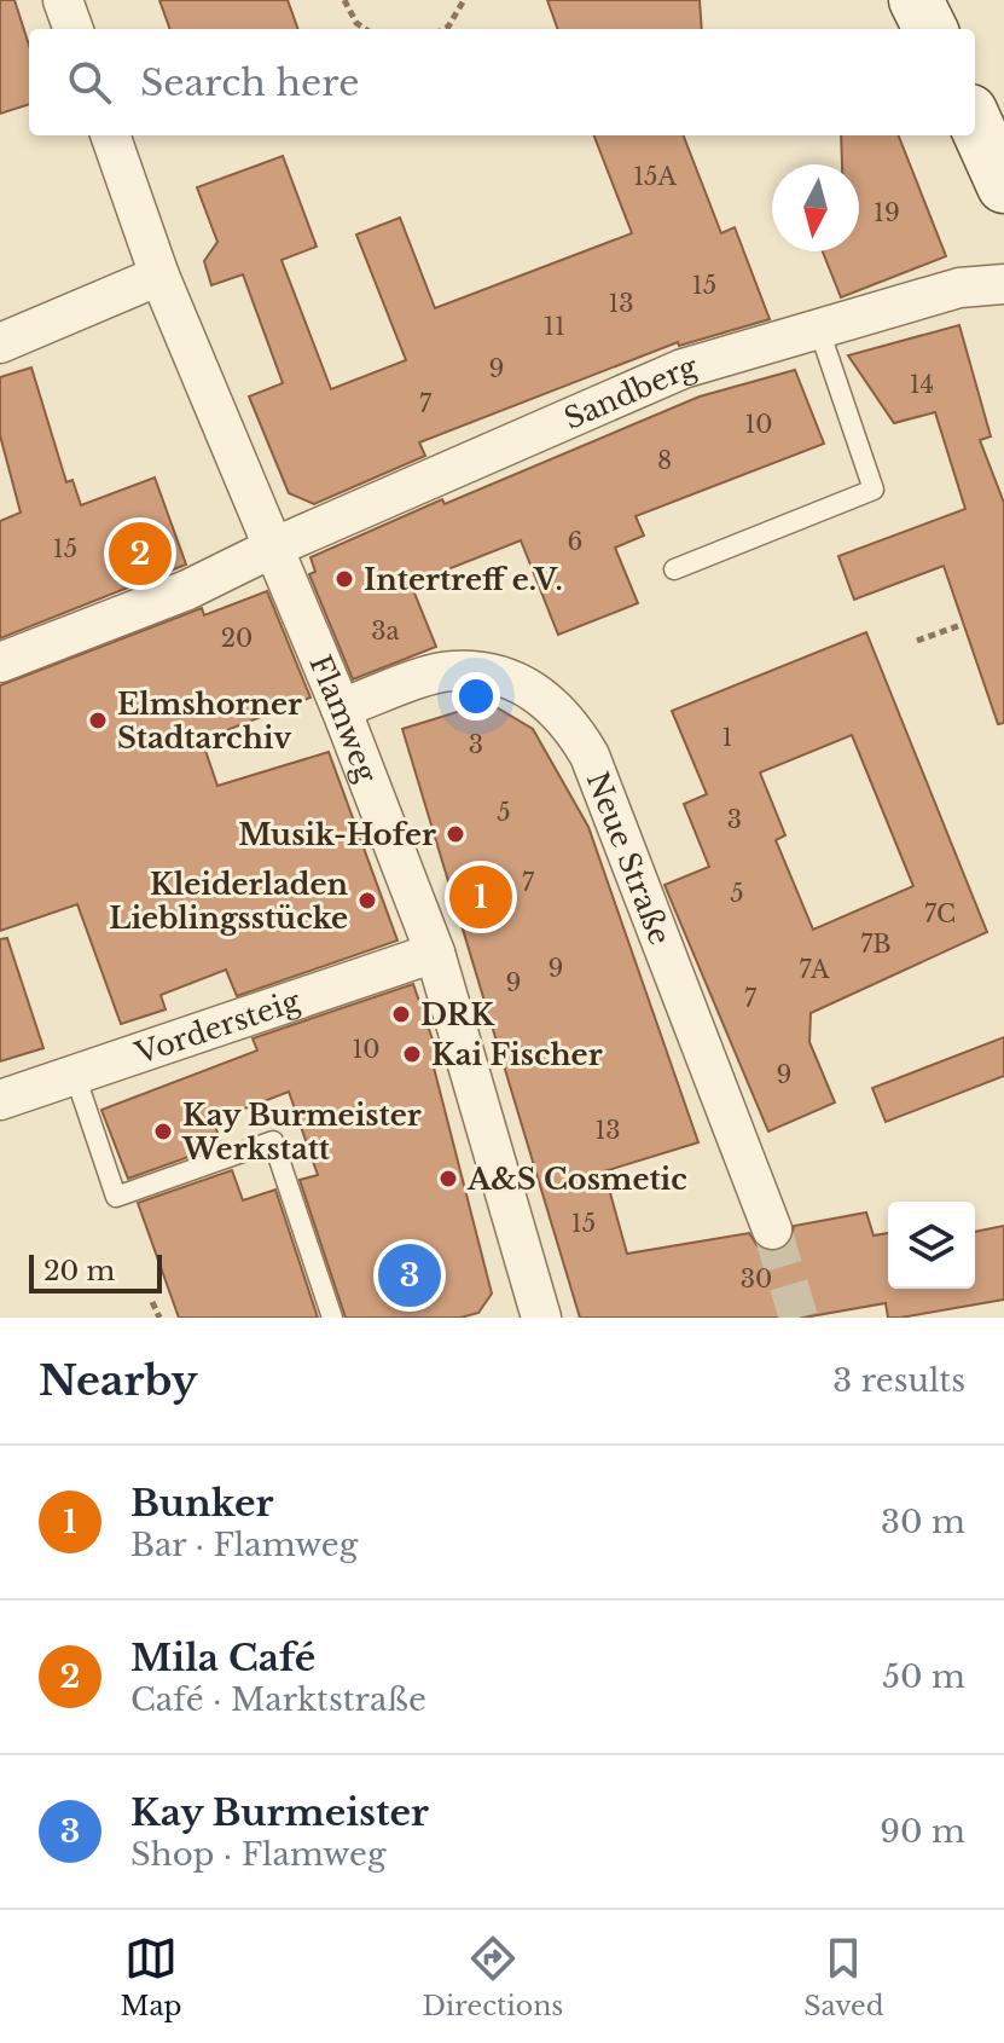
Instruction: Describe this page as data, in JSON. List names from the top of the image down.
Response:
{
  "streets": {
    "street": [
      "Sandberg",
      "Flamweg",
      "Neue Straße",
      "Vordersteig"
    ]
  },
  "crossings": [
    ["Sandberg", "Flamweg"],
    ["Flamweg", "Neue Straße"],
    ["Flamweg", "Vordersteig"]
  ],
  "places": [
    "Intertreff e.V.",
    "Elmshorner Stadtarchiv",
    "Musik-Hofer",
    "Kleiderladen Lieblingsstücke",
    "DRK",
    "Kai Fischer",
    "Kay Burmeister Werkstatt",
    "A&S Cosmetic"
  ],
  "house_numbers": [
    "15A",
    "19",
    "15",
    "13",
    "11",
    "9",
    "14",
    "7",
    "10",
    "8",
    "6",
    "15",
    "3a",
    "20",
    "1",
    "3",
    "5",
    "3",
    "7",
    "5",
    "7C",
    "7B",
    "9",
    "7A",
    "9",
    "7",
    "10",
    "9",
    "13",
    "15",
    "30"
  ],
  "scale_bar": "20 m",
  "north": "bottom",
  "page": {
    "search": "Search here",
    "pins": ["2", "1", "3"],
    "scale": "20 m",
    "heading": ["Nearby", "3 results"],
    "list": [
      {
        "mark": "1",
        "name": "Bunker",
        "note": "Bar · Flamweg",
        "value": "30 m"
      },
      {
        "mark": "2",
        "name": "Mila Café",
        "note": "Café · Marktstraße",
        "value": "50 m"
      },
      {
        "mark": "3",
        "name": "Kay Burmeister",
        "note": "Shop · Flamweg",
        "value": "90 m"
      }
    ],
    "nav": ["Map", "Directions", "Saved"]
  }
}
